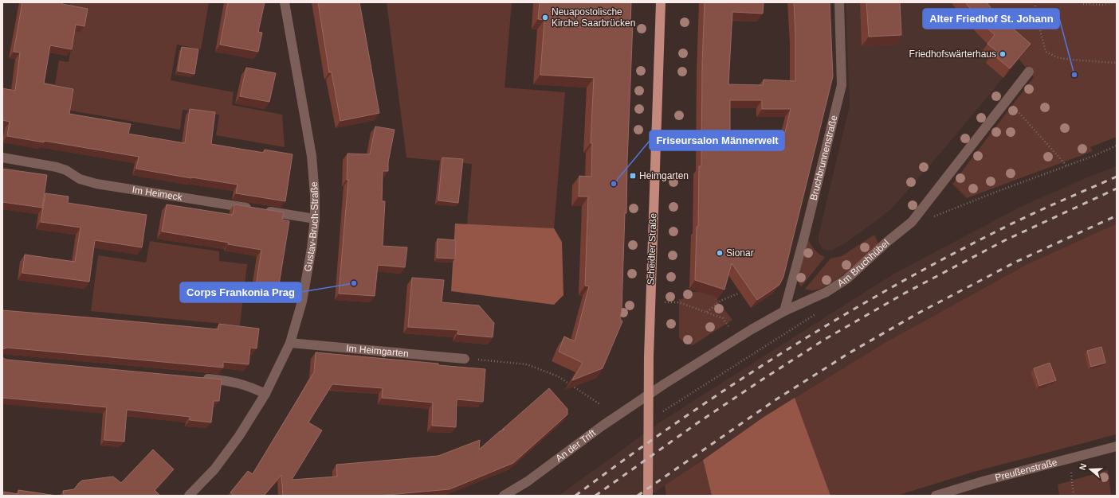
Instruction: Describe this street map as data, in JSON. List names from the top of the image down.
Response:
{
  "streets": {
    "main road": ["Scheidter Straße"],
    "street": [
      "Bruchbrunnenstraße",
      "Im Heimeck",
      "Gustav-Bruch-Straße",
      "Am Bruchhübel",
      "Im Heimgarten",
      "An der Trift",
      "Preußenstraße"
    ]
  },
  "crossings": [
    ["Bruchbrunnenstraße", "Am Bruchhübel"],
    ["Im Heimeck", "Gustav-Bruch-Straße"],
    ["Gustav-Bruch-Straße", "Im Heimgarten"],
    ["Scheidter Straße", "Am Bruchhübel"],
    ["Scheidter Straße", "An der Trift"],
    ["Am Bruchhübel", "An der Trift"]
  ],
  "places": {
    "other": [
      "Neuapostolische Kirche Saarbrücken",
      "Friedhofswärterhaus",
      "Alter Friedhof St. Johann",
      "Friseursalon Männerwelt",
      "Sionar",
      "Corps Frankonia Prag"
    ],
    "transit": ["Heimgarten"]
  },
  "north": "left"
}
